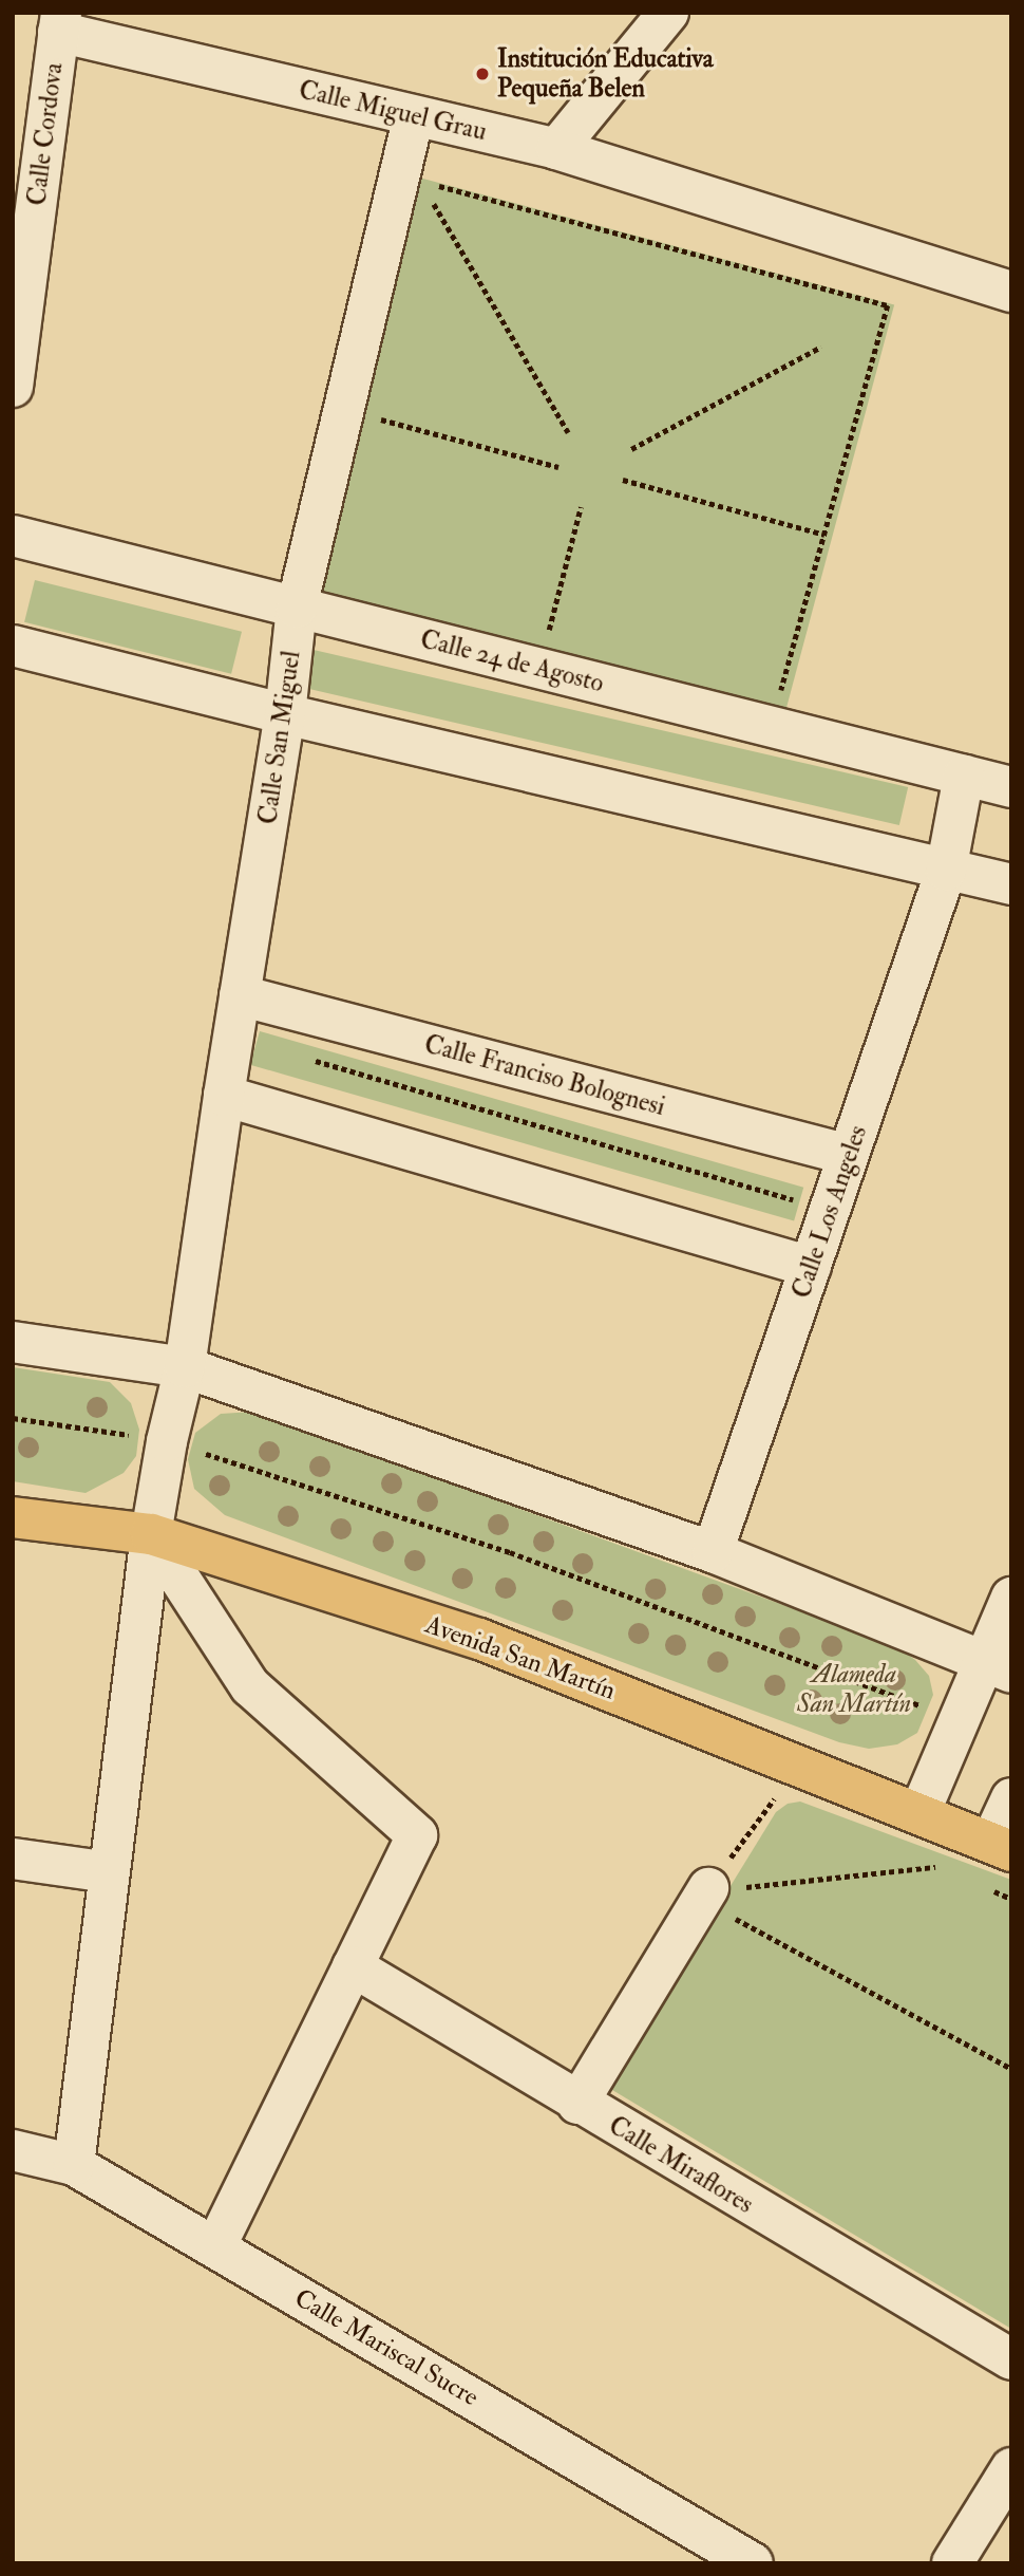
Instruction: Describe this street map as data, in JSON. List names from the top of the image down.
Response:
{
  "streets": {
    "main road": ["Avenida San Martín"],
    "street": [
      "Calle Miguel Grau",
      "Calle Cordova",
      "Calle 24 de Agosto",
      "Calle San Miguel",
      "Calle Franciso Bolognesi",
      "Calle Los Angeles",
      "Calle Miraflores",
      "Calle Mariscal Sucre"
    ]
  },
  "crossings": [
    ["Calle Miguel Grau", "Calle Cordova"],
    ["Calle Miguel Grau", "Calle San Miguel"],
    ["Calle 24 de Agosto", "Calle San Miguel"],
    ["Calle 24 de Agosto", "Calle Los Angeles"],
    ["Calle San Miguel", "Calle Franciso Bolognesi"],
    ["Calle San Miguel", "Avenida San Martín"],
    ["Calle San Miguel", "Calle Mariscal Sucre"],
    ["Calle Franciso Bolognesi", "Calle Los Angeles"]
  ],
  "parks": ["Alameda San Martín"],
  "places": ["Institución Educativa Pequeña Belen"]
}
